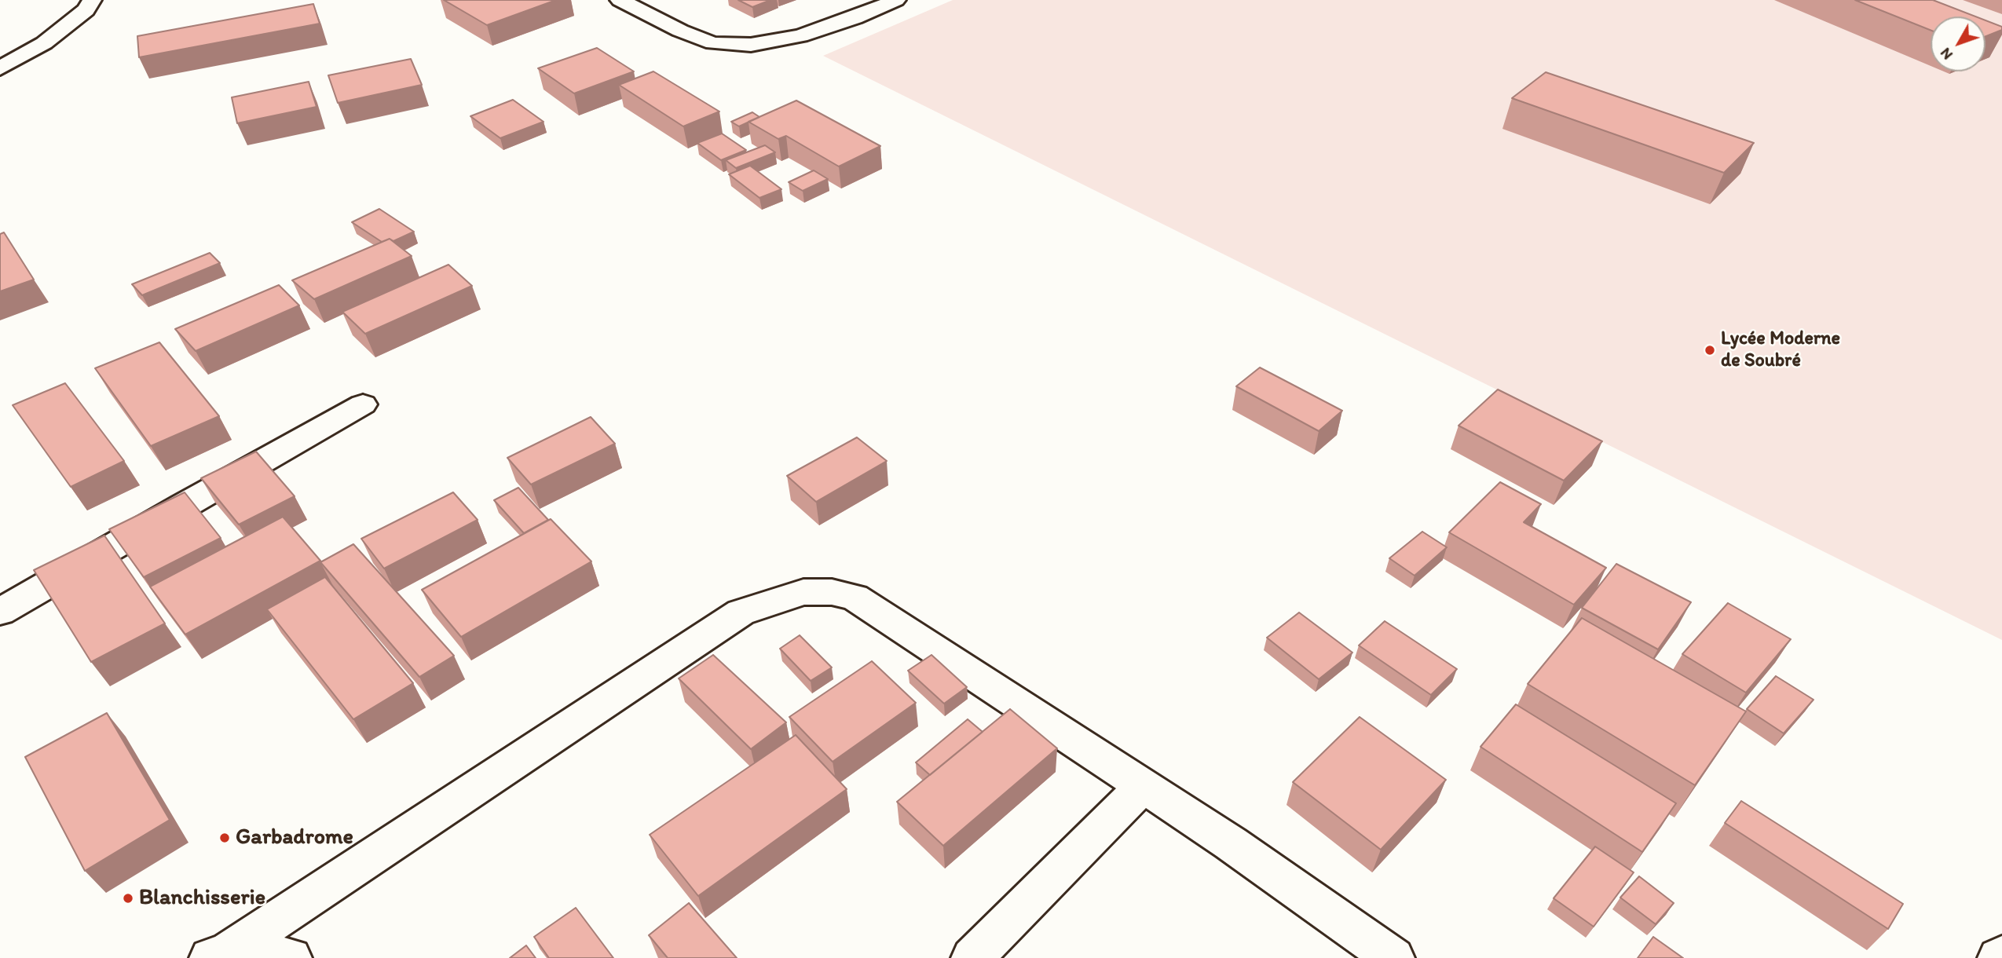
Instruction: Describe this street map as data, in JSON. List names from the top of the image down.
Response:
{
  "places": ["Lycée Moderne de Soubré", "Garbadrome", "Blanchisserie"],
  "north": "bottom left"
}
